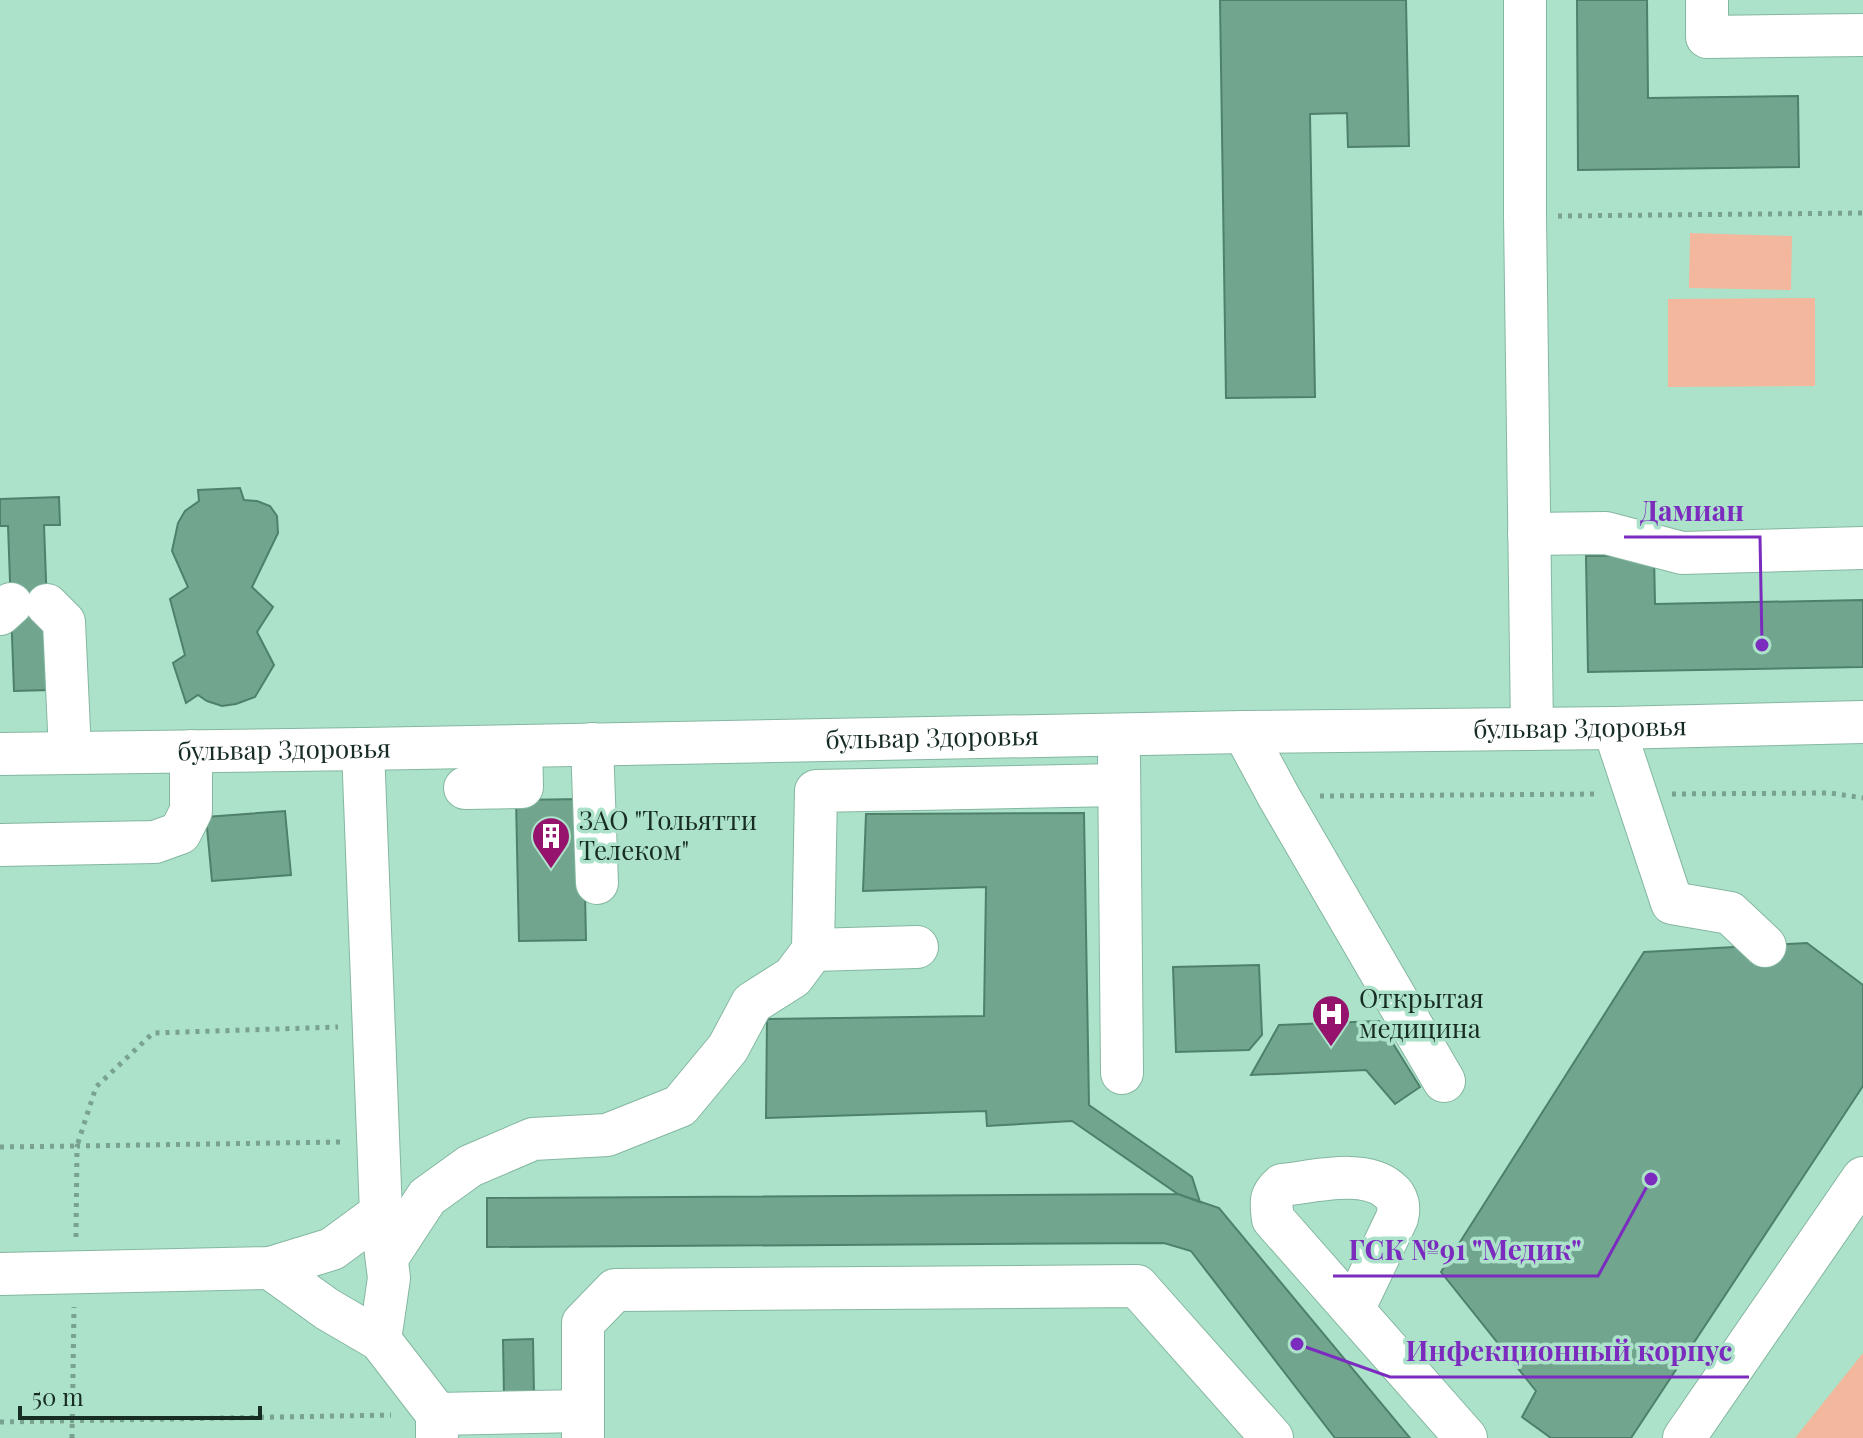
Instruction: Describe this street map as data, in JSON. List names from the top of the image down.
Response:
{
  "streets": {
    "street": ["бульвар Здоровья"]
  },
  "places": {
    "other": ["Дамиан", "ГСК №91 \"Медик\"", "Инфекционный корпус"],
    "building": ["ЗАО \"Тольятти Телеком\""],
    "hospital": ["Открытая медицина"]
  },
  "scale_bar": "50 m"
}
